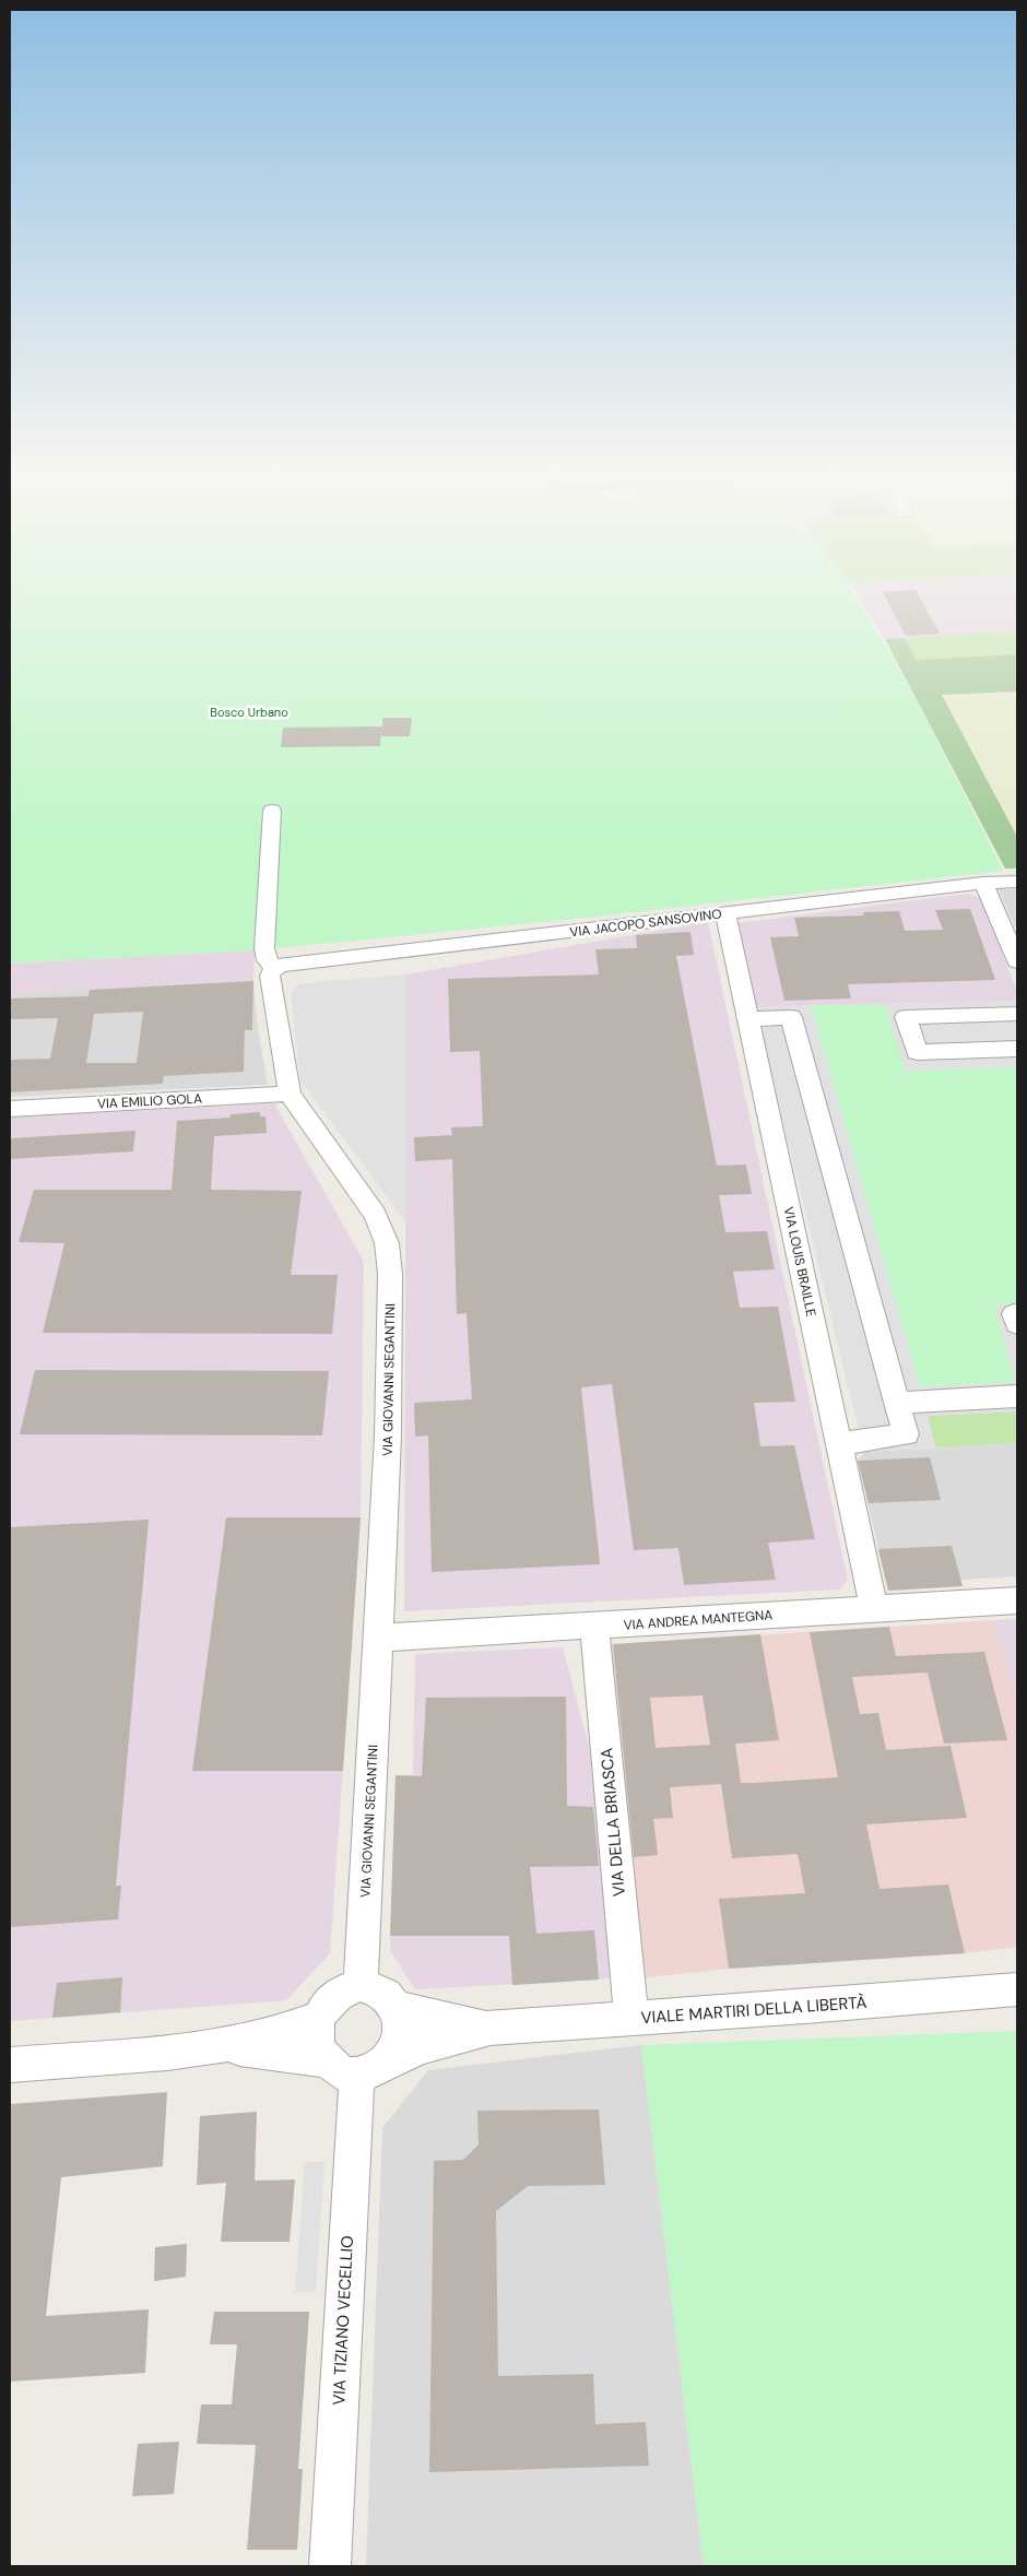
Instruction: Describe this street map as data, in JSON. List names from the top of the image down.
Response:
{
  "streets": {
    "street": [
      "VIA JACOPO SANSOVINO",
      "VIA EMILIO GOLA",
      "VIA LOUIS BRAILLE",
      "VIA GIOVANNI SEGANTINI",
      "VIA ANDREA MANTEGNA",
      "VIA DELLA BRIASCA",
      "VIALE MARTIRI DELLA LIBERTÀ",
      "VIA TIZIANO VECELLIO"
    ]
  },
  "crossings": [
    ["VIA JACOPO SANSOVINO", "VIA LOUIS BRAILLE"],
    ["VIA JACOPO SANSOVINO", "VIA GIOVANNI SEGANTINI"],
    ["VIA EMILIO GOLA", "VIA GIOVANNI SEGANTINI"],
    ["VIA LOUIS BRAILLE", "VIA ANDREA MANTEGNA"],
    ["VIA GIOVANNI SEGANTINI", "VIA ANDREA MANTEGNA"],
    ["VIA GIOVANNI SEGANTINI", "VIALE MARTIRI DELLA LIBERTÀ"],
    ["VIA GIOVANNI SEGANTINI", "VIA TIZIANO VECELLIO"],
    ["VIA ANDREA MANTEGNA", "VIA DELLA BRIASCA"],
    ["VIA DELLA BRIASCA", "VIALE MARTIRI DELLA LIBERTÀ"],
    ["VIALE MARTIRI DELLA LIBERTÀ", "VIA TIZIANO VECELLIO"]
  ],
  "parks": ["Bosco Urbano"]
}
